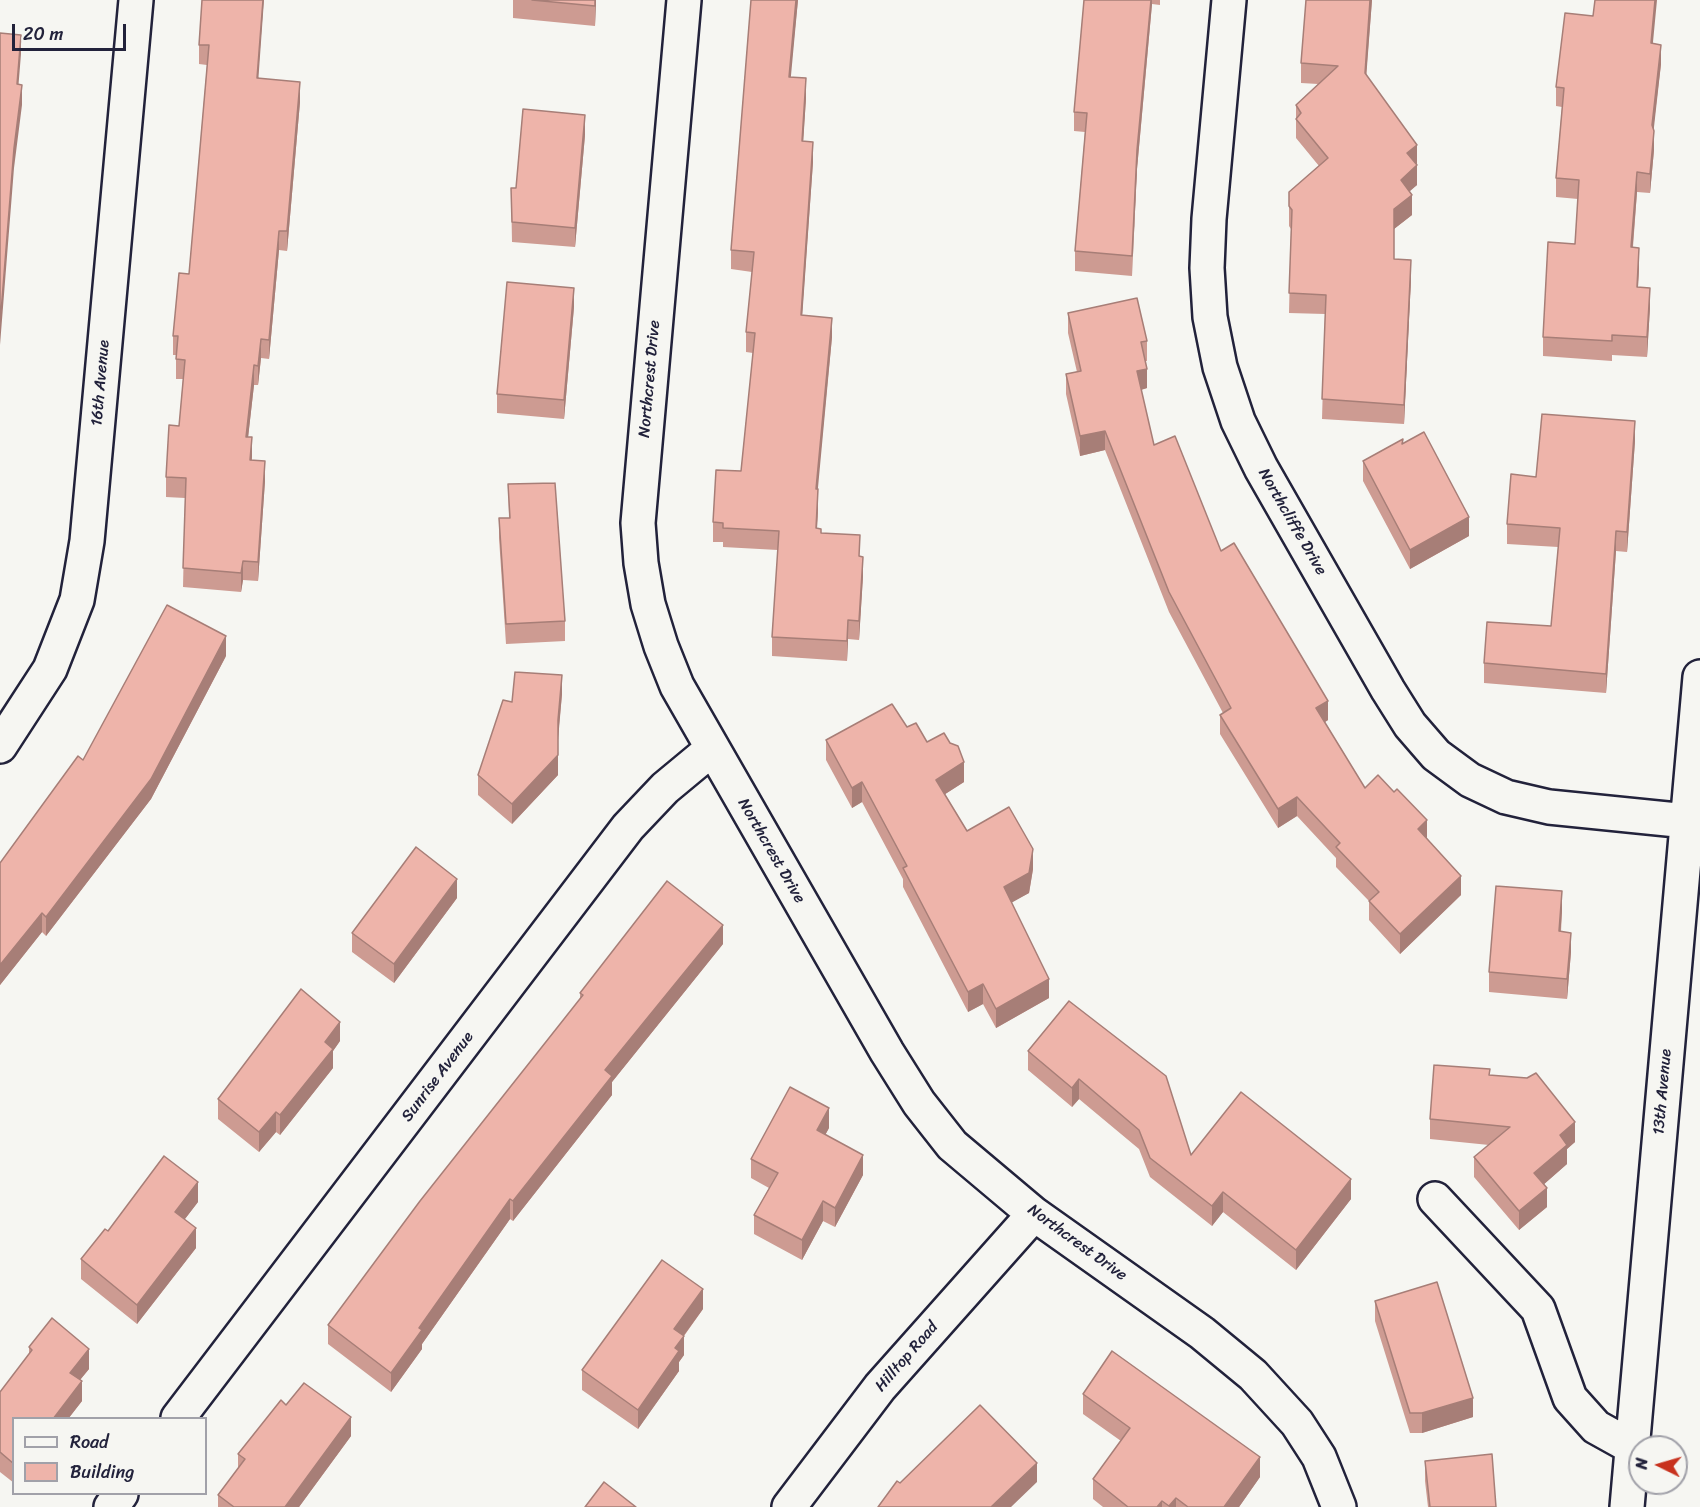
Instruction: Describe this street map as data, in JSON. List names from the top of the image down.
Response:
{
  "streets": {
    "street": [
      "Northcrest Drive",
      "16th Avenue",
      "Northcliffe Drive",
      "Sunrise Avenue",
      "13th Avenue",
      "Hilltop Road"
    ]
  },
  "crossings": [
    ["Northcrest Drive", "Sunrise Avenue"],
    ["Northcrest Drive", "Hilltop Road"],
    ["Northcliffe Drive", "13th Avenue"]
  ],
  "legend": ["Road", "Building"],
  "scale_bar": "20 m",
  "north": "left"
}
